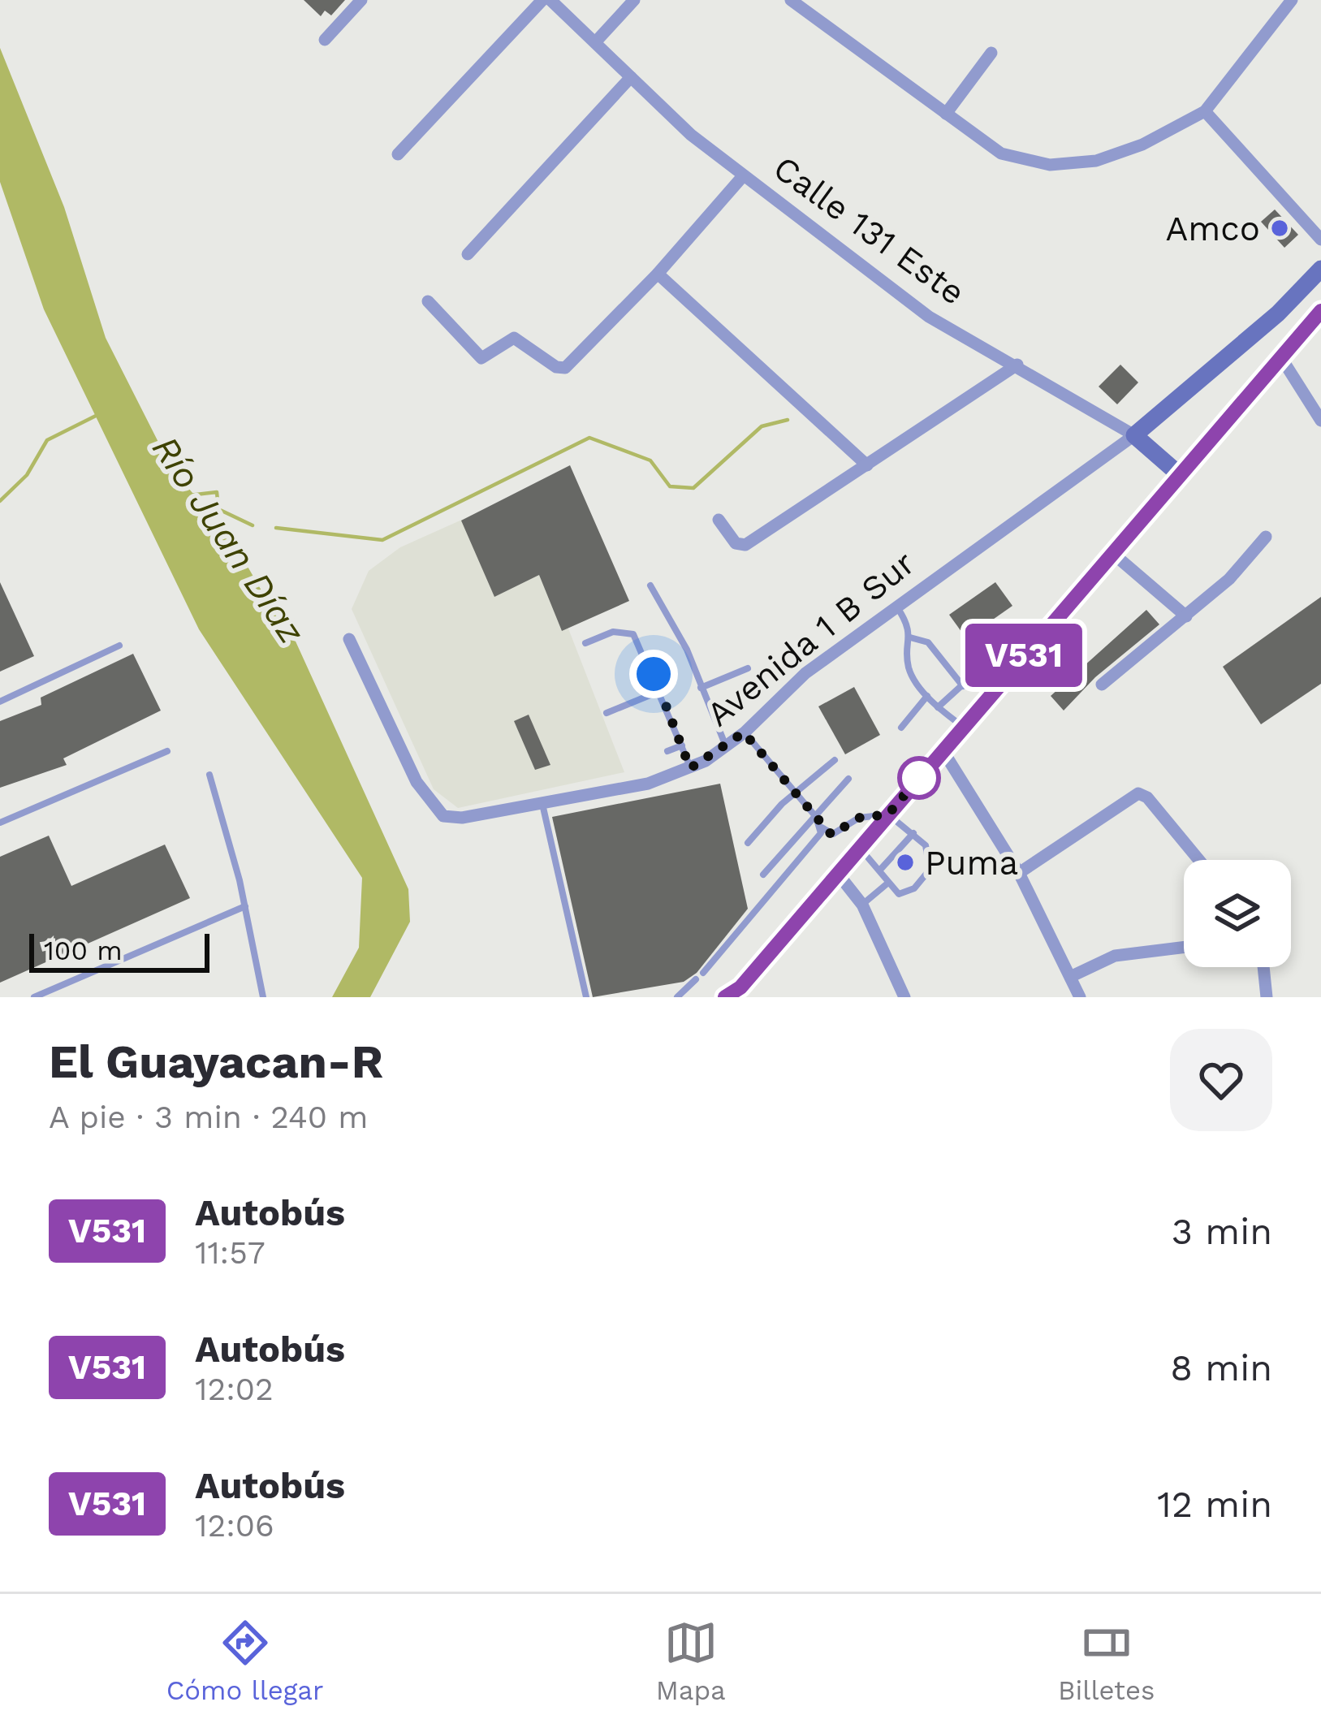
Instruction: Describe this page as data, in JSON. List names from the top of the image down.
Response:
{
  "streets": {
    "main road": ["Calle 131 Este", "Avenida 1 B Sur"]
  },
  "crossings": [
    ["Calle 131 Este", "Avenida 1 B Sur"]
  ],
  "water": ["Río Juan Díaz"],
  "places": ["Amco", "Puma"],
  "lines": ["bus line V531"],
  "scale_bar": "100 m",
  "page": {
    "on_map": "V531",
    "scale": "100 m",
    "heading": ["El Guayacan-R", "A pie · 3 min · 240 m"],
    "list": [
      {
        "mark": "V531",
        "name": "Autobús",
        "note": "11:57",
        "value": "3 min"
      },
      {
        "mark": "V531",
        "name": "Autobús",
        "note": "12:02",
        "value": "8 min"
      },
      {
        "mark": "V531",
        "name": "Autobús",
        "note": "12:06",
        "value": "12 min"
      }
    ],
    "tabs": ["Cómo llegar", "Mapa", "Billetes"]
  }
}
